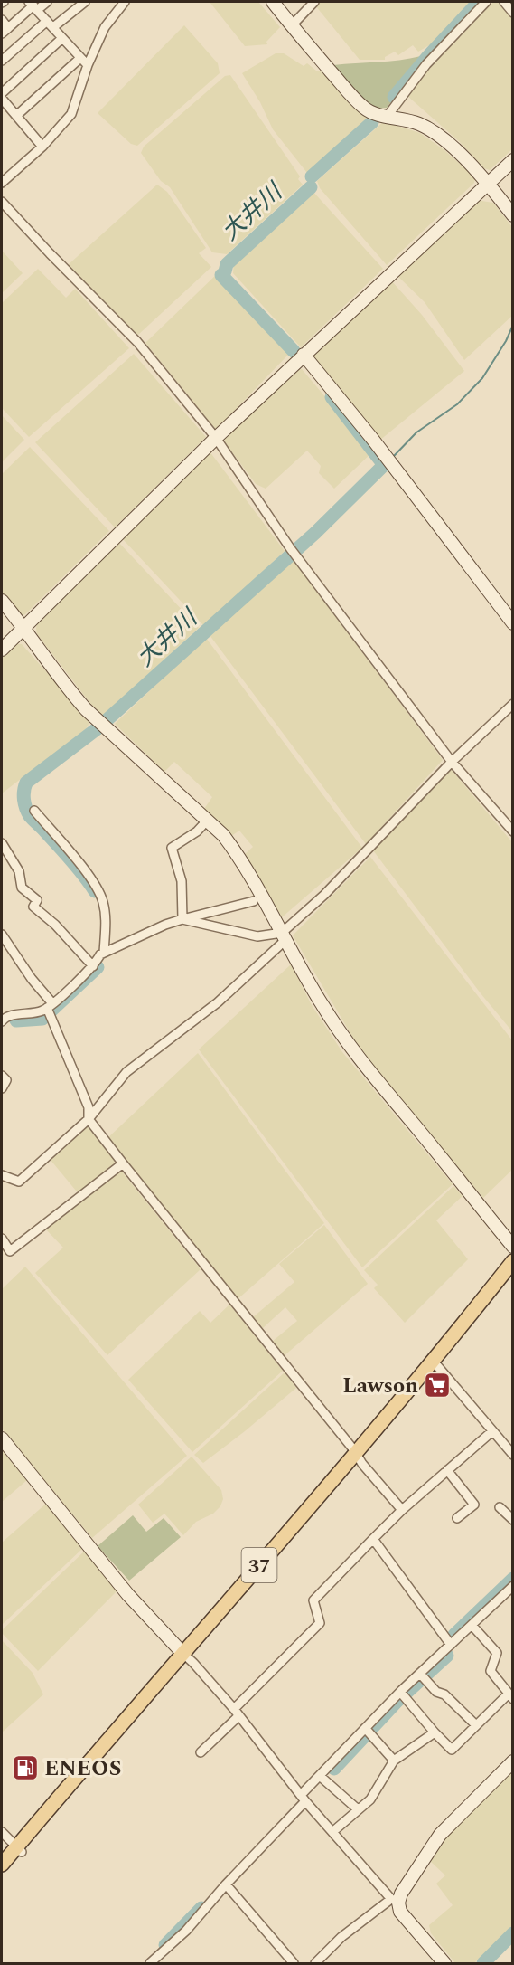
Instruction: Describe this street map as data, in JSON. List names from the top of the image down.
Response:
{
  "streets": {
    "main road": ["37"]
  },
  "water": ["大井川"],
  "places": {
    "supermarket": ["Lawson"],
    "fuel station": ["ENEOS"]
  }
}
